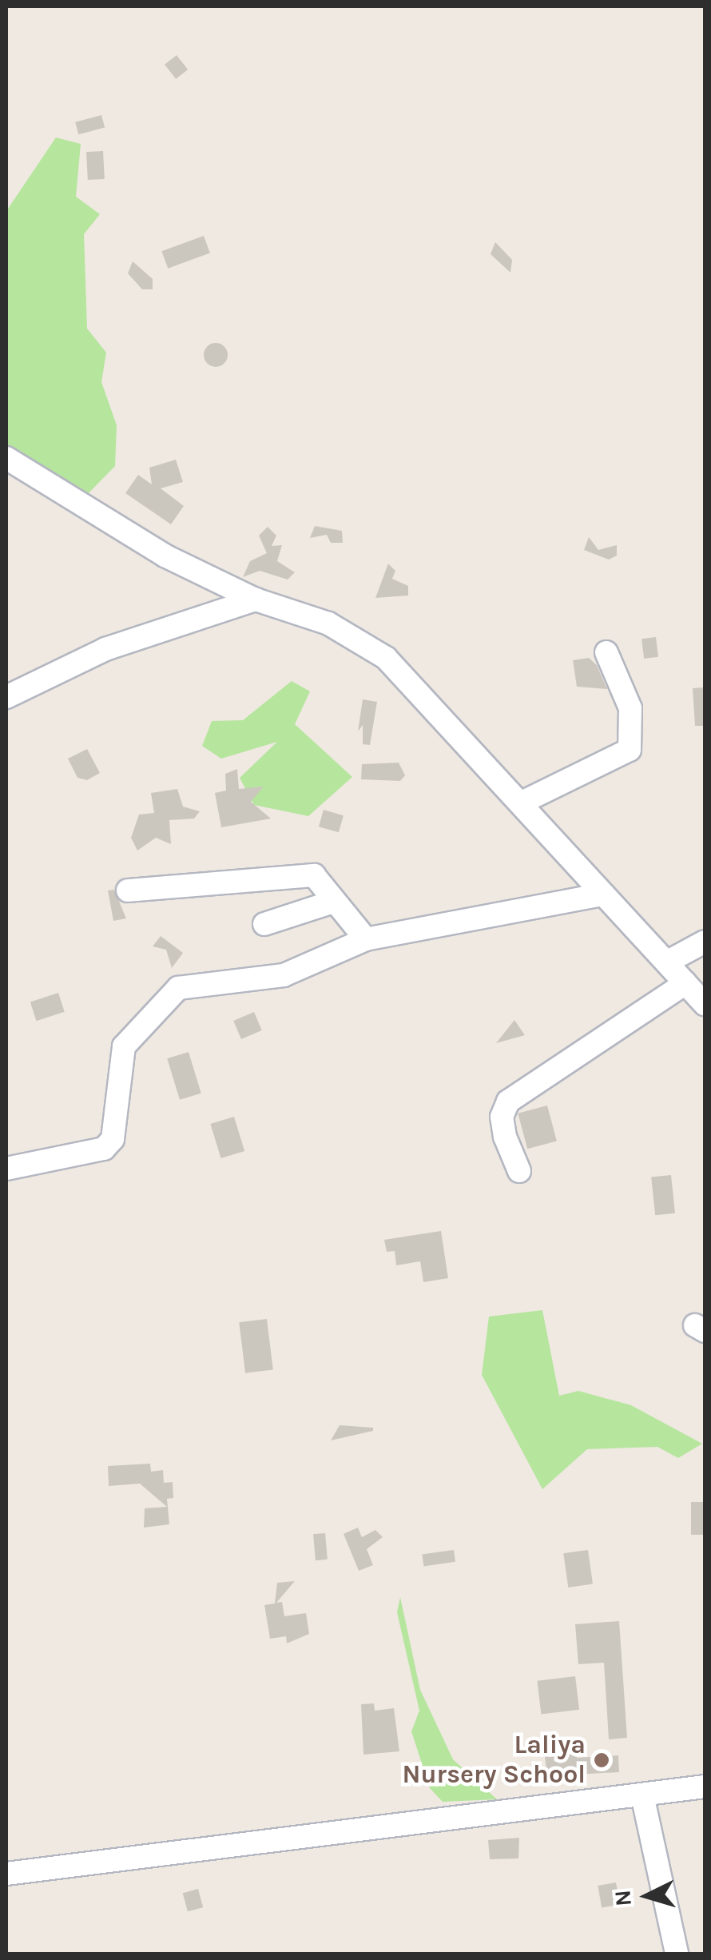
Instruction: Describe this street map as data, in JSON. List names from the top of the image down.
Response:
{
  "places": ["Laliya Nursery School"],
  "north": "left"
}
